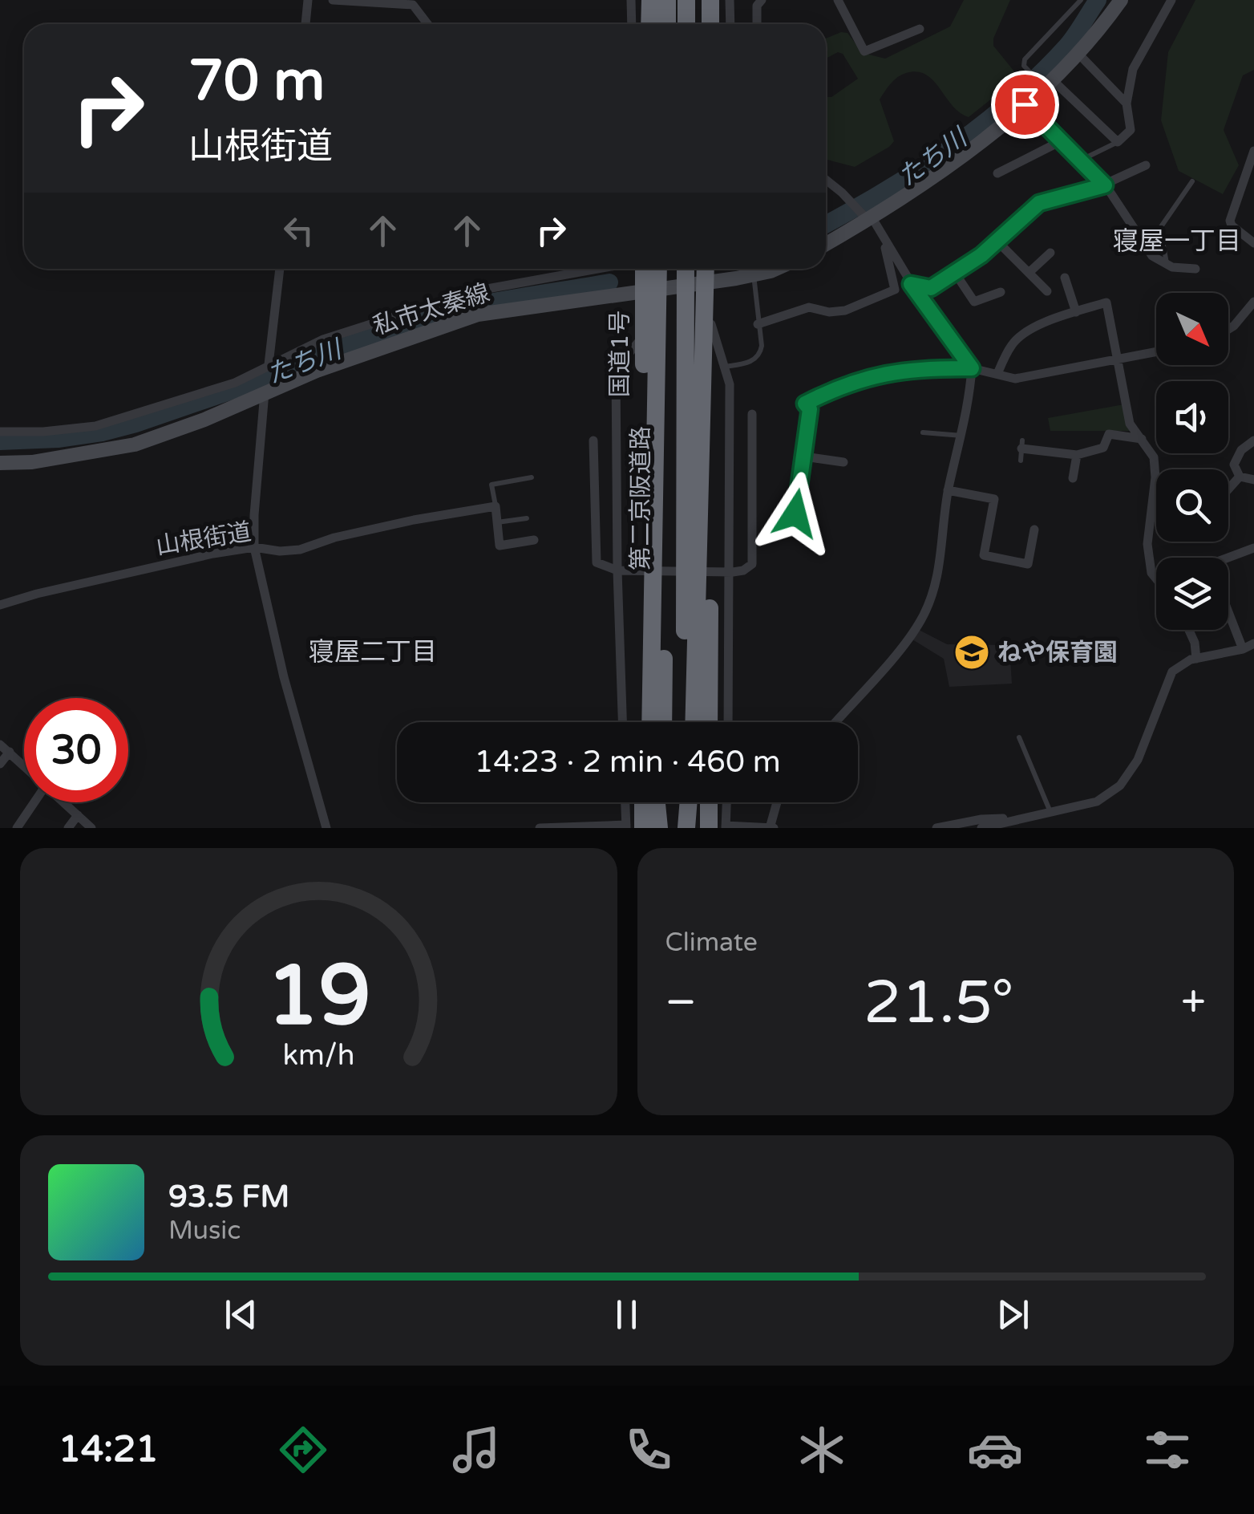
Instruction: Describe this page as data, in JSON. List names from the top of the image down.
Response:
{
  "streets": {
    "highway": ["国道1号", "第二京阪道路"],
    "main road": ["私市太秦線"],
    "street": ["山根街道"]
  },
  "crossings": [
    ["私市太秦線", "国道1号"]
  ],
  "districts": ["寝屋一丁目", "寝屋二丁目"],
  "water": ["たち川"],
  "places": {
    "school or university": ["ねや保育園"]
  },
  "north": "bottom right",
  "page": {
    "turn": ["70 m", "山根街道"],
    "limit": "30",
    "trip": "14:23 · 2 min · 460 m",
    "tile": "Climate",
    "heat": ["−", "21.5°", "+"],
    "song": ["93.5 FM", "Music"],
    "tabs": "14:21",
    "gauge": ["19", "km/h"]
  }
}
